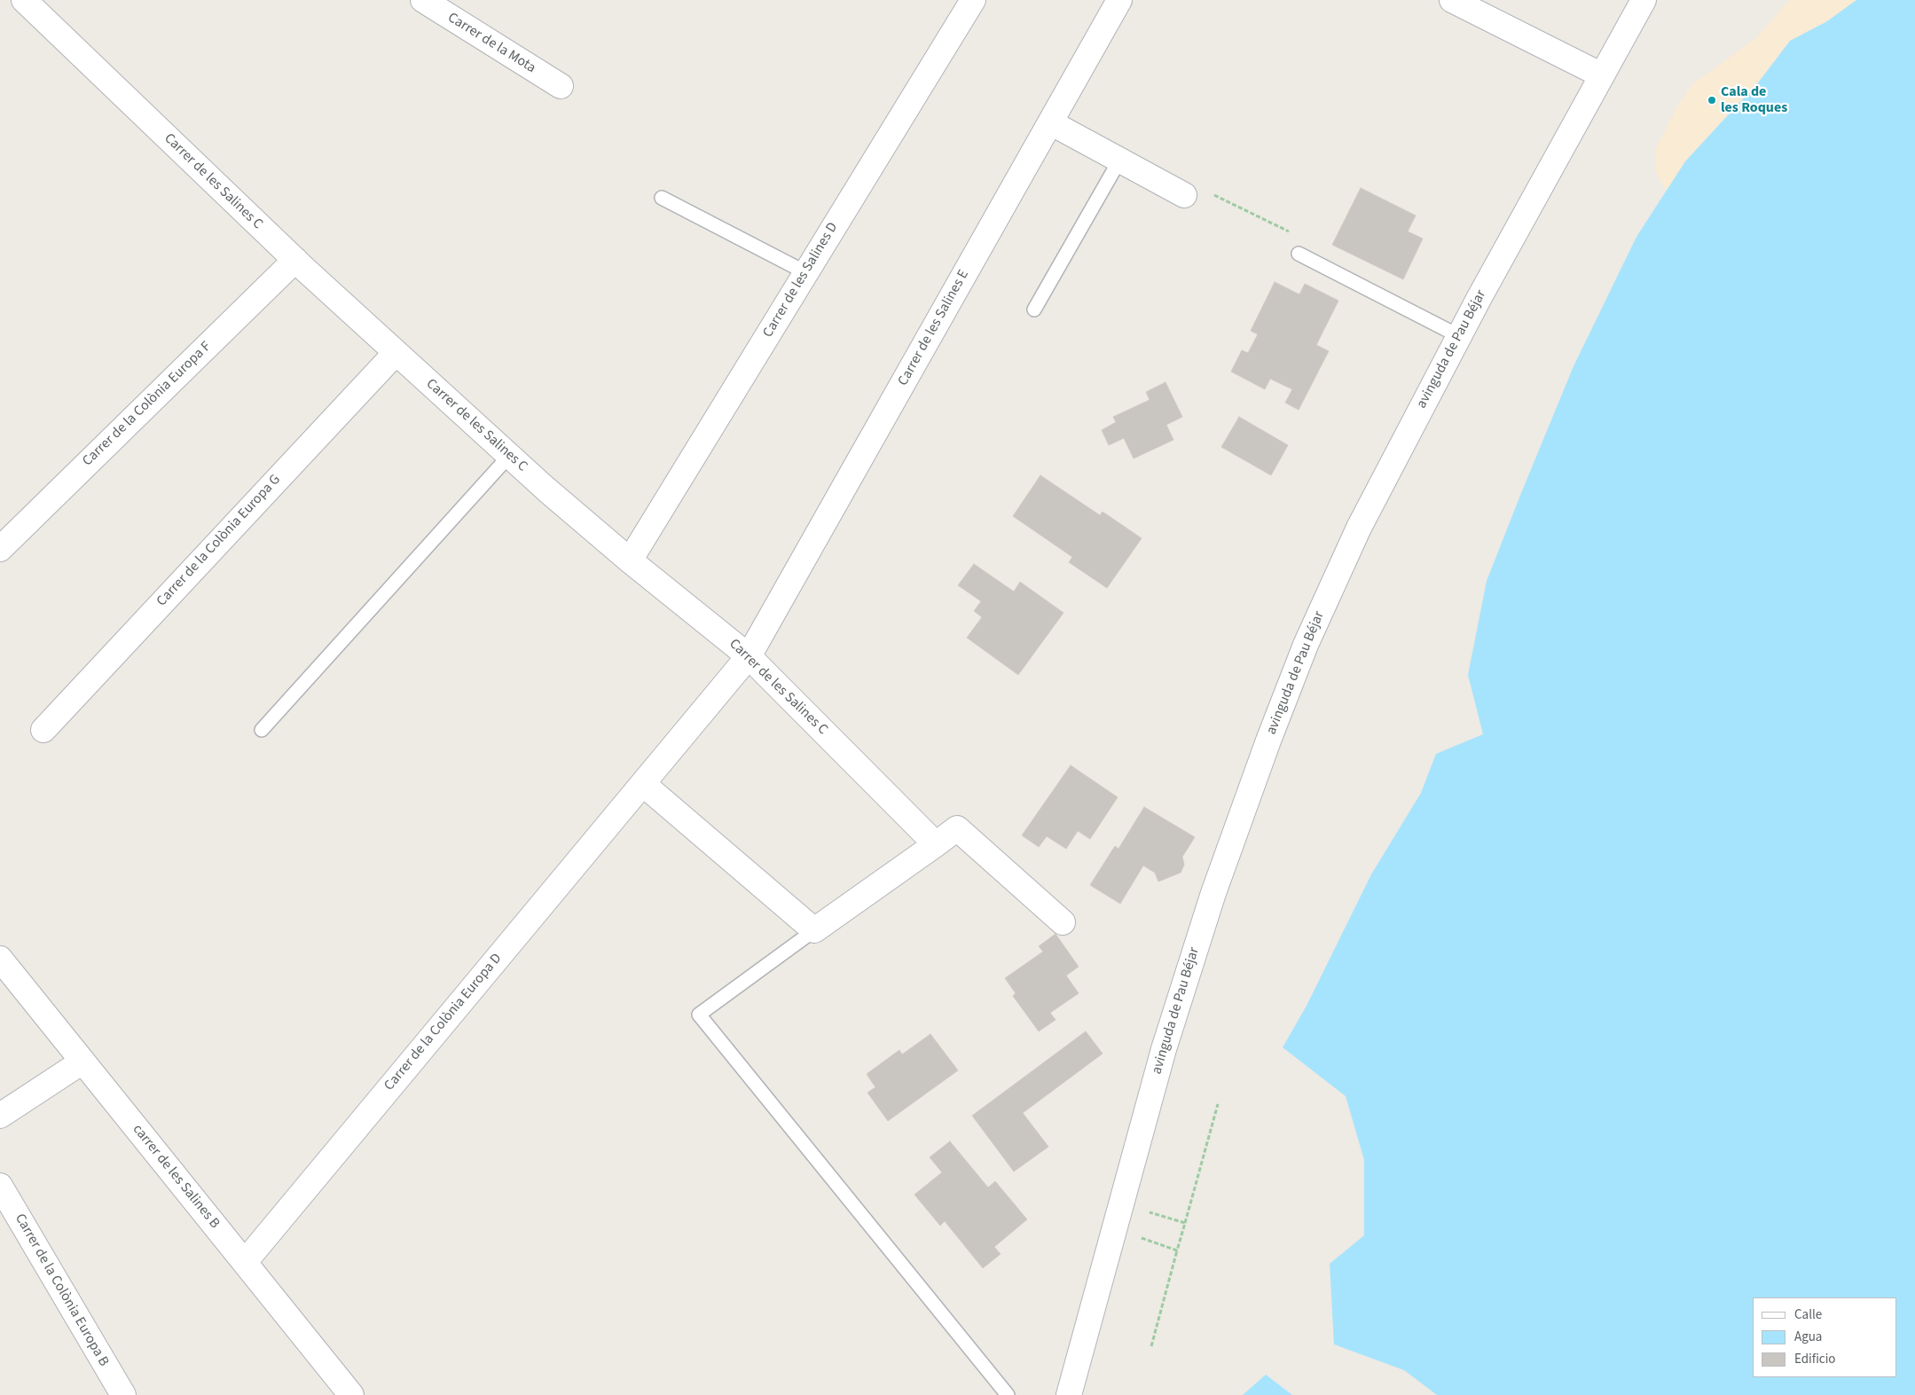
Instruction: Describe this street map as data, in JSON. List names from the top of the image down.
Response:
{
  "streets": {
    "street": [
      "Carrer de la Mota",
      "Carrer de les Salines C",
      "Carrer de les Salines D",
      "Carrer de les Salines E",
      "avinguda de Pau Béjar",
      "Carrer de la Colònia Europa F",
      "Carrer de la Colònia Europa G",
      "Carrer de la Colònia Europa D",
      "carrer de les Salines B",
      "Carrer de la Colònia Europa B"
    ]
  },
  "crossings": [
    ["Carrer de les Salines C", "Carrer de les Salines D"],
    ["Carrer de les Salines C", "Carrer de les Salines E"],
    ["Carrer de les Salines C", "Carrer de la Colònia Europa F"],
    ["Carrer de les Salines C", "Carrer de la Colònia Europa G"],
    ["Carrer de les Salines C", "Carrer de la Colònia Europa D"],
    ["Carrer de les Salines E", "Carrer de la Colònia Europa D"],
    ["Carrer de la Colònia Europa D", "carrer de les Salines B"]
  ],
  "places": ["Cala de les Roques"],
  "legend": ["Calle", "Agua", "Edificio"]
}
